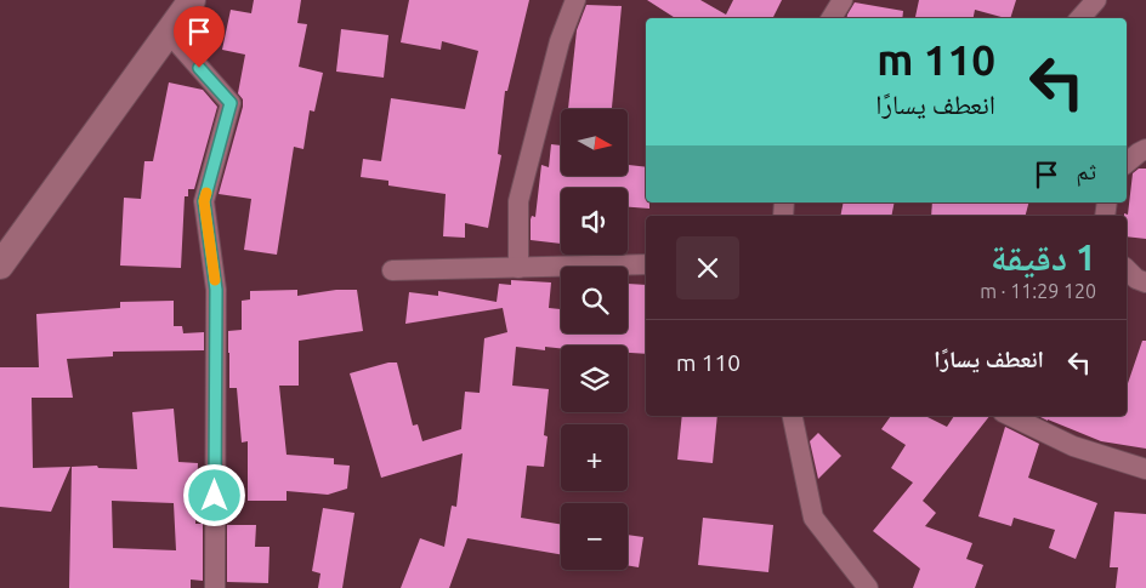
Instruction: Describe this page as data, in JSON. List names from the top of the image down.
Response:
{
  "north": "right",
  "page": {
    "turn": ["110 m", "انعطف يسارًا"],
    "map_buttons": ["+", "−"],
    "then": "ثم",
    "heading": ["1 دقيقة", "120 m · 11:29"],
    "list": [
      {
        "name": "انعطف يسارًا",
        "value": "110 m"
      }
    ]
  }
}
